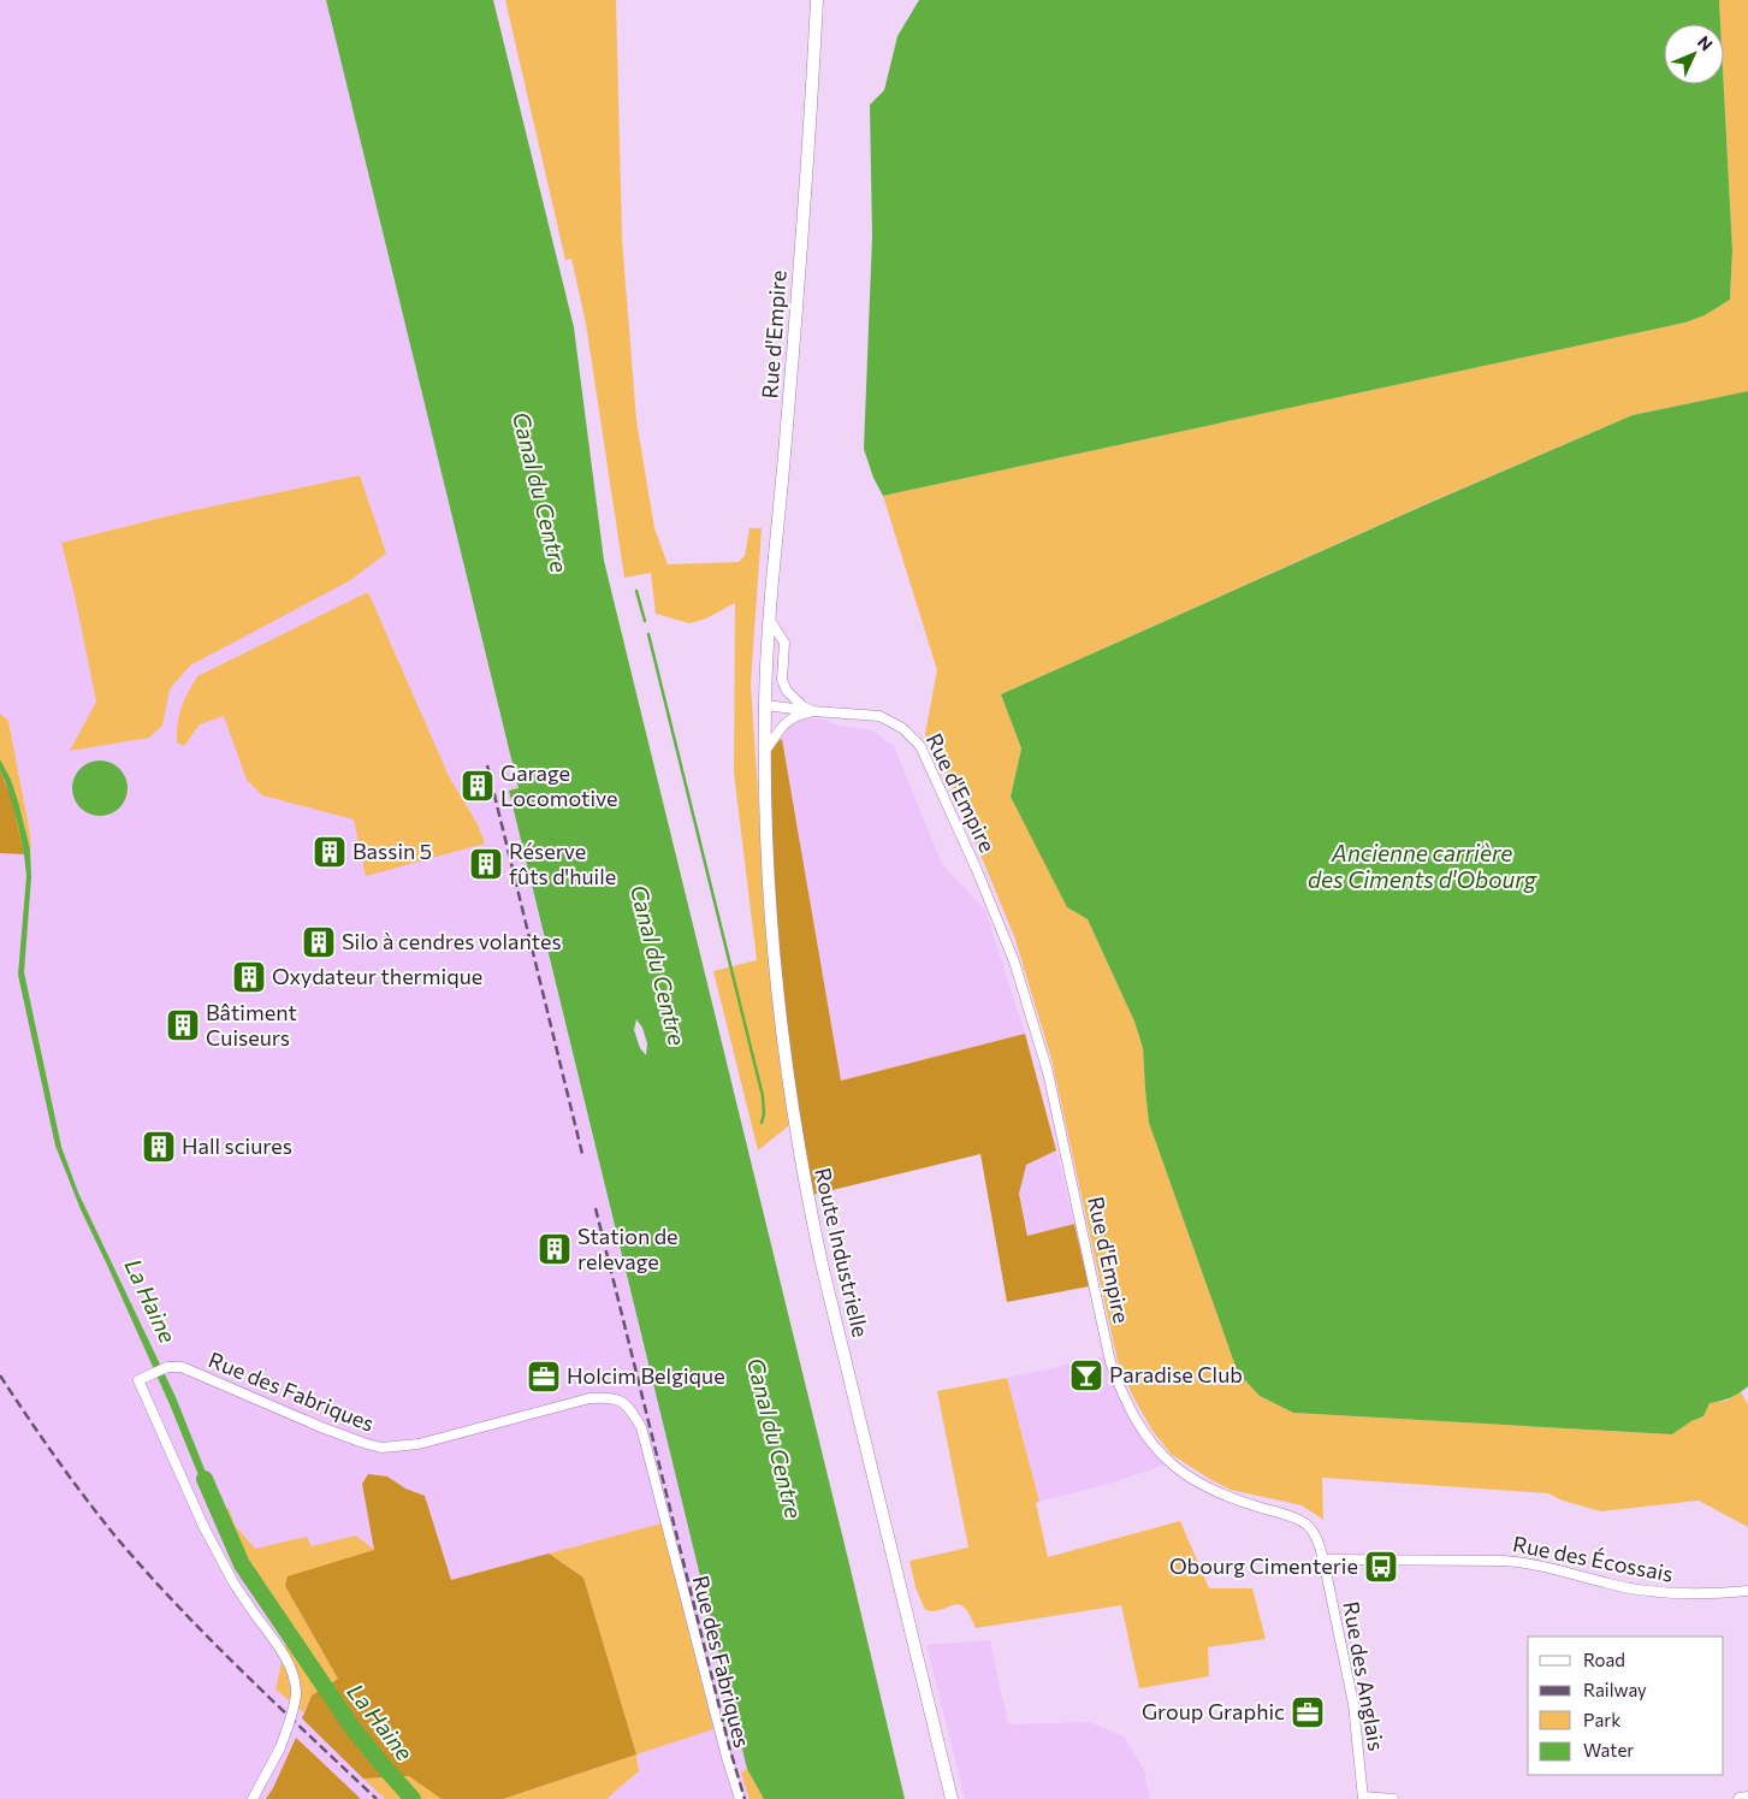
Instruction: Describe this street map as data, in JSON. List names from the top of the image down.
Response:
{
  "streets": {
    "main road": ["Rue d'Empire", "Route Industrielle"],
    "street": ["Rue des Fabriques", "Rue des Écossais", "Rue des Anglais"]
  },
  "crossings": [
    ["Rue d'Empire", "Route Industrielle"],
    ["Rue d'Empire", "Rue des Écossais"],
    ["Rue d'Empire", "Rue des Anglais"],
    ["Rue des Écossais", "Rue des Anglais"]
  ],
  "water": ["Canal du Centre", "Ancienne carrière des Ciments d'Obourg", "La Haine"],
  "places": {
    "building": [
      "Garage Locomotive",
      "Bassin 5",
      "Réserve fûts d'huile",
      "Silo à cendres volantes",
      "Oxydateur thermique",
      "Bâtiment Cuiseurs",
      "Hall sciures",
      "Station de relevage"
    ],
    "bar": ["Paradise Club"],
    "office": ["Holcim Belgique", "Group Graphic"],
    "bus stop": ["Obourg Cimenterie"]
  },
  "legend": [
    "Road",
    "Railway",
    "Park",
    "Water"
  ],
  "north": "top right"
}
